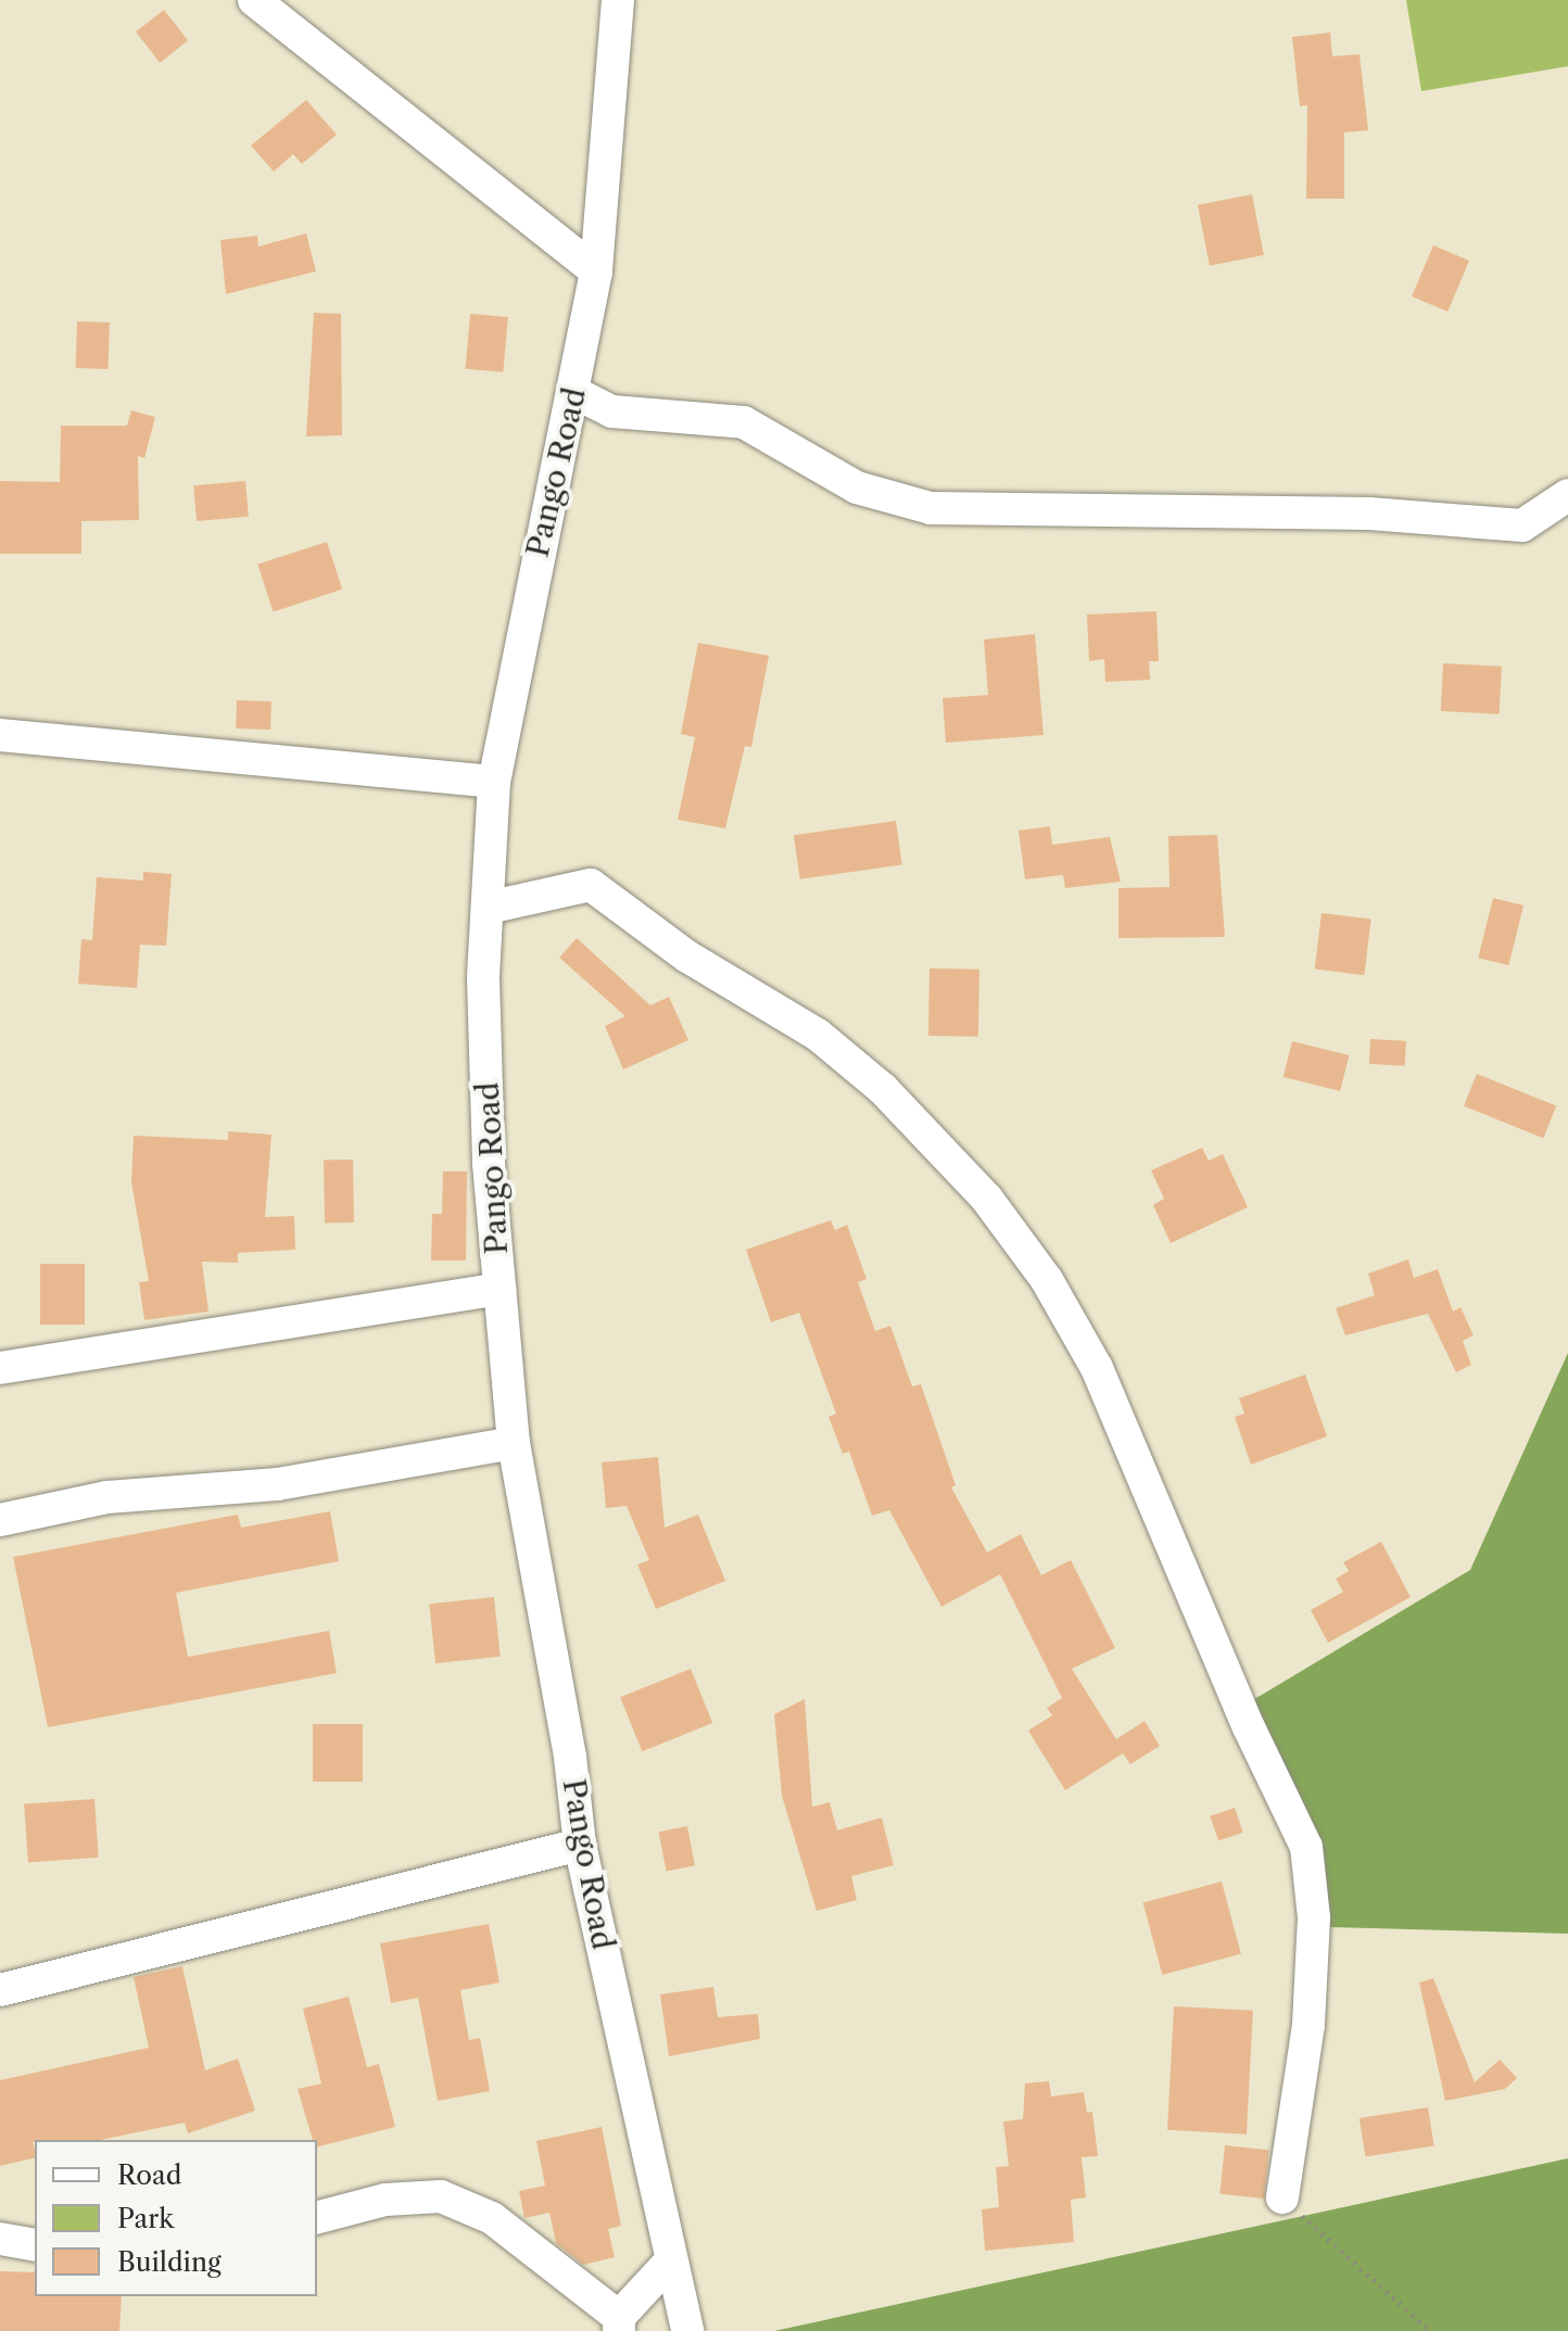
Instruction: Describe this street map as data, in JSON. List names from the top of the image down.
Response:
{
  "streets": {
    "street": ["Pango Road"]
  },
  "legend": ["Road", "Park", "Building"]
}
